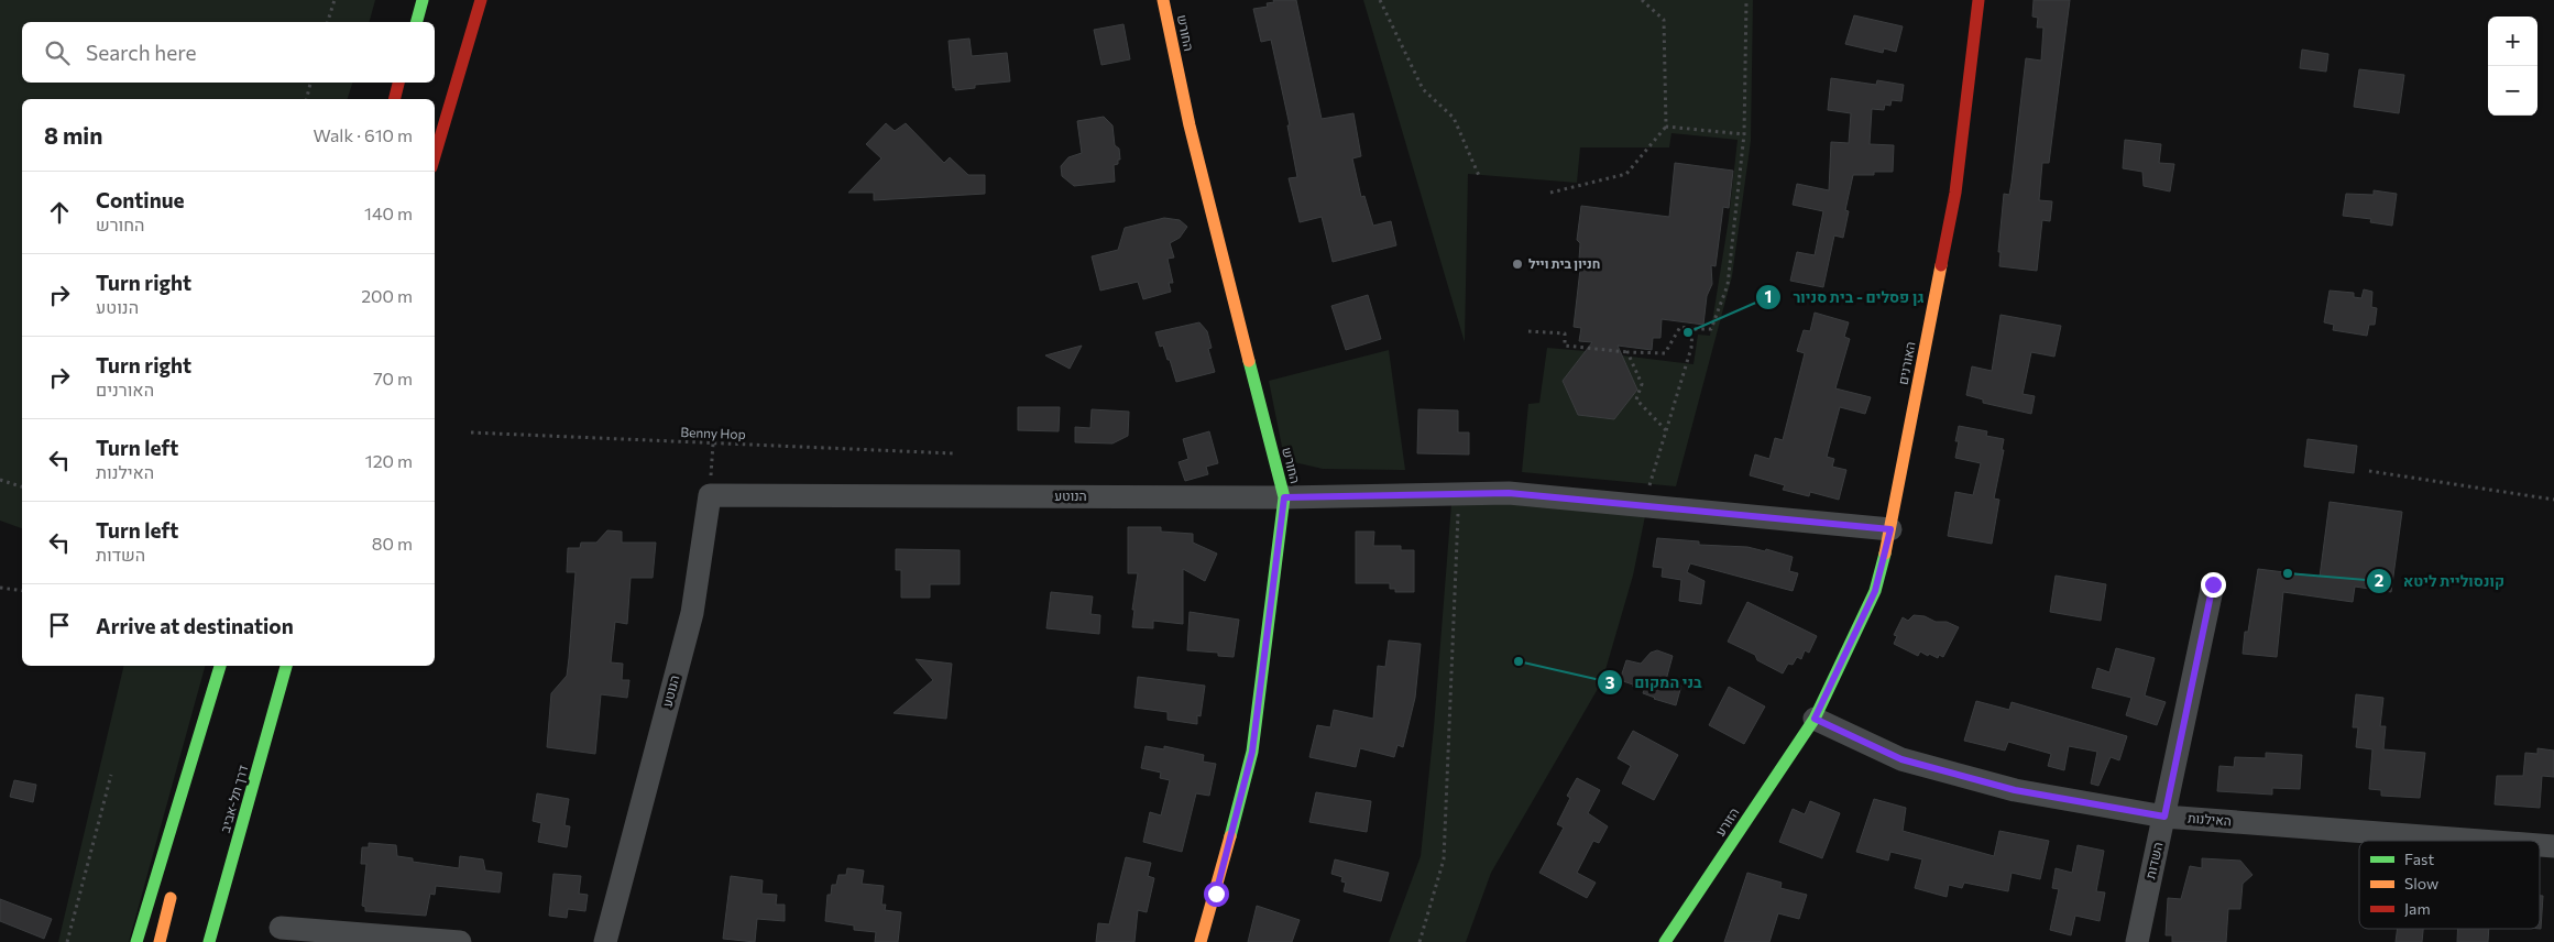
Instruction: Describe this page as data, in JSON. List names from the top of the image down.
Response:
{
  "streets": {
    "main road": [
      "החורש",
      "האורנים",
      "דרך תל-אביב",
      "הזורע"
    ],
    "street": ["הנוטע", "האילנות", "השדות"],
    "path": ["Benny Hop"]
  },
  "crossings": [
    ["החורש", "הנוטע"],
    ["האורנים", "הנוטע"],
    ["האורנים", "האילנות"],
    ["האורנים", "הזורע"],
    ["האילנות", "הזורע"],
    ["האילנות", "השדות"]
  ],
  "places": [
    "חניון בית וייל",
    "גן פסלים - בית סניור",
    "קונסוליית ליטא",
    "בני המקום"
  ],
  "legend": ["Fast", "Slow", "Jam"],
  "page": {
    "map_buttons": ["+", "−"],
    "search": "Search here",
    "heading": ["8 min", "Walk · 610 m"],
    "list": [
      ["Continue", "החורש", "140 m"],
      ["Turn right", "הנוטע", "200 m"],
      ["Turn right", "האורנים", "70 m"],
      ["Turn left", "האילנות", "120 m"],
      ["Turn left", "השדות", "80 m"],
      "Arrive at destination"
    ]
  }
}
